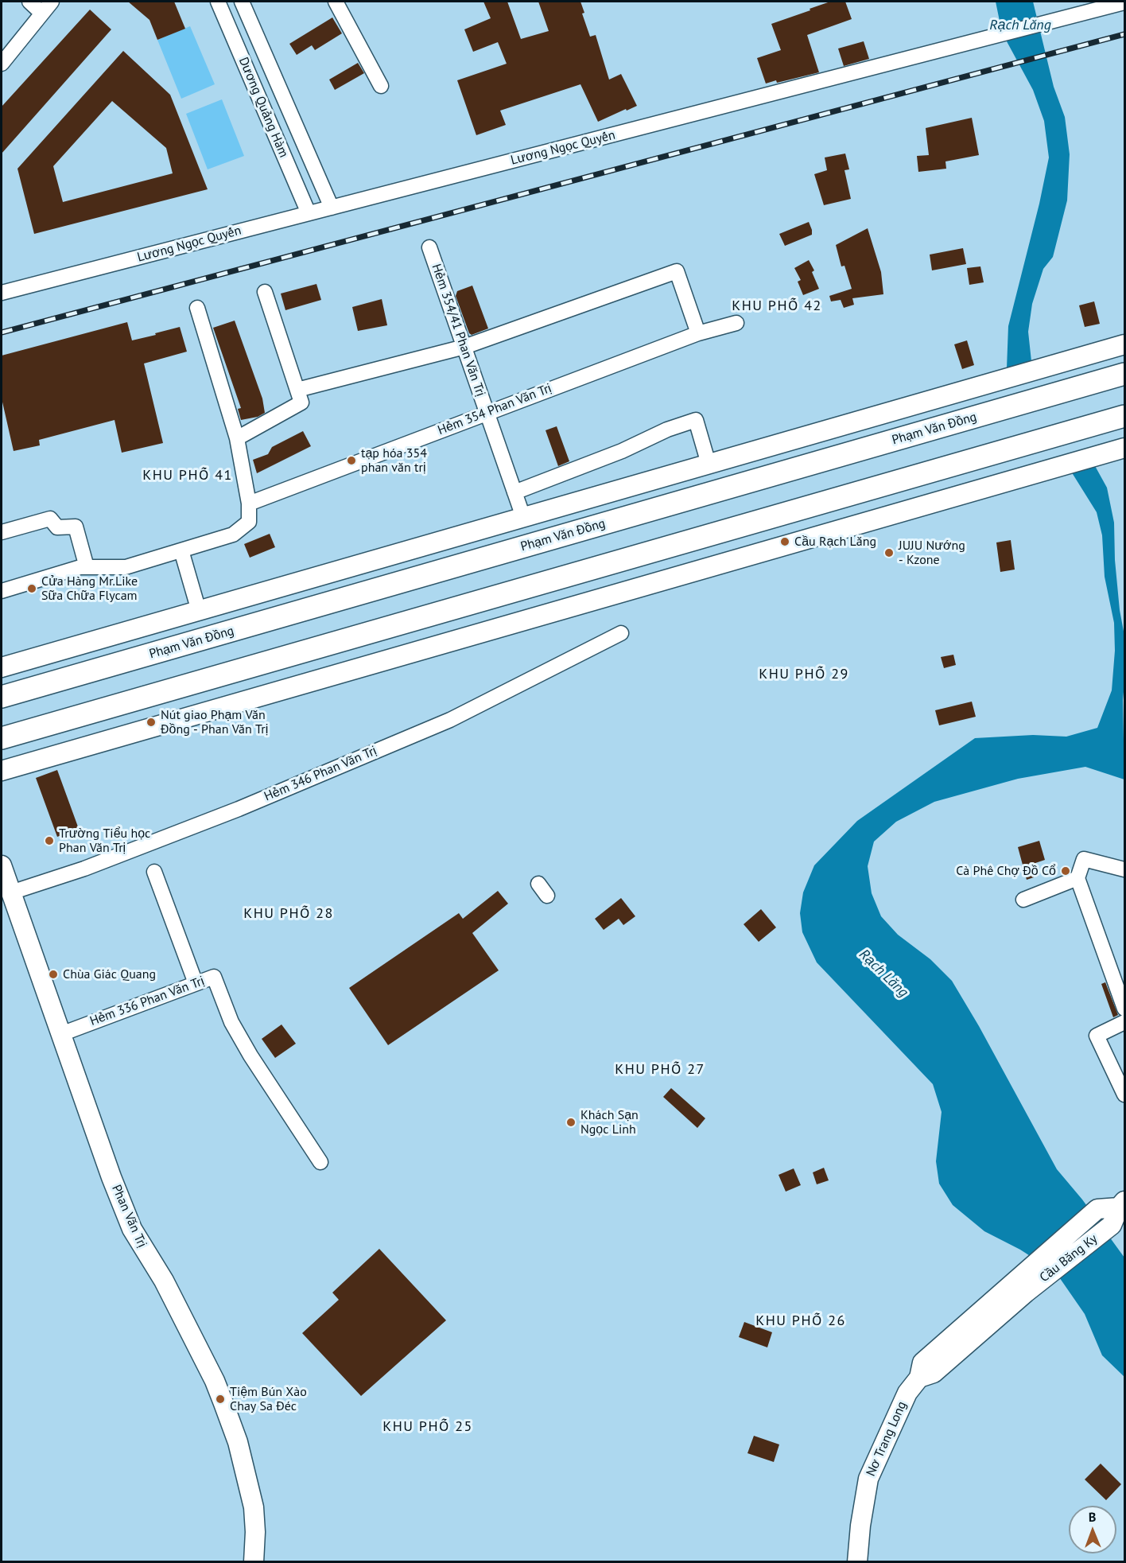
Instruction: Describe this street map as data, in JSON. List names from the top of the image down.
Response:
{
  "streets": {
    "highway": ["Phạm Văn Đồng"],
    "main road": ["Phan Văn Trị", "Cầu Băng Ky", "Nơ Trang Long"],
    "street": [
      "Dương Quảng Hàm",
      "Lương Ngọc Quyến",
      "Hẻm 354/41 Phan Văn Trị",
      "Hẻm 354 Phan Văn Trị",
      "Hẻm 346 Phan Văn Trị",
      "Hẻm 336 Phan Văn Trị"
    ]
  },
  "crossings": [
    ["Dương Quảng Hàm", "Lương Ngọc Quyến"],
    ["Hẻm 354/41 Phan Văn Trị", "Hẻm 354 Phan Văn Trị"],
    ["Hẻm 346 Phan Văn Trị", "Phan Văn Trị"],
    ["Hẻm 336 Phan Văn Trị", "Phan Văn Trị"],
    ["Cầu Băng Ky", "Nơ Trang Long"]
  ],
  "districts": [
    "KHU PHỐ 42",
    "KHU PHỐ 41",
    "KHU PHỐ 29",
    "KHU PHỐ 28",
    "KHU PHỐ 27",
    "KHU PHỐ 26",
    "KHU PHỐ 25"
  ],
  "water": ["Rạch Lăng"],
  "places": [
    "tạp hóa 354 phan văn trị",
    "Cầu Rạch Lăng",
    "JUJU Nướng - Kzone",
    "Cửa Hàng Mr.Like Sữa Chữa Flycam",
    "Nút giao Phạm Văn Đồng - Phan Văn Trị",
    "Trường Tiểu học Phan Văn Trị",
    "Cà Phê Chợ Đồ Cổ",
    "Chùa Giác Quang",
    "Khách Sạn Ngọc Linh",
    "Tiệm Bún Xào Chay Sa Đéc"
  ],
  "north": "top"
}
